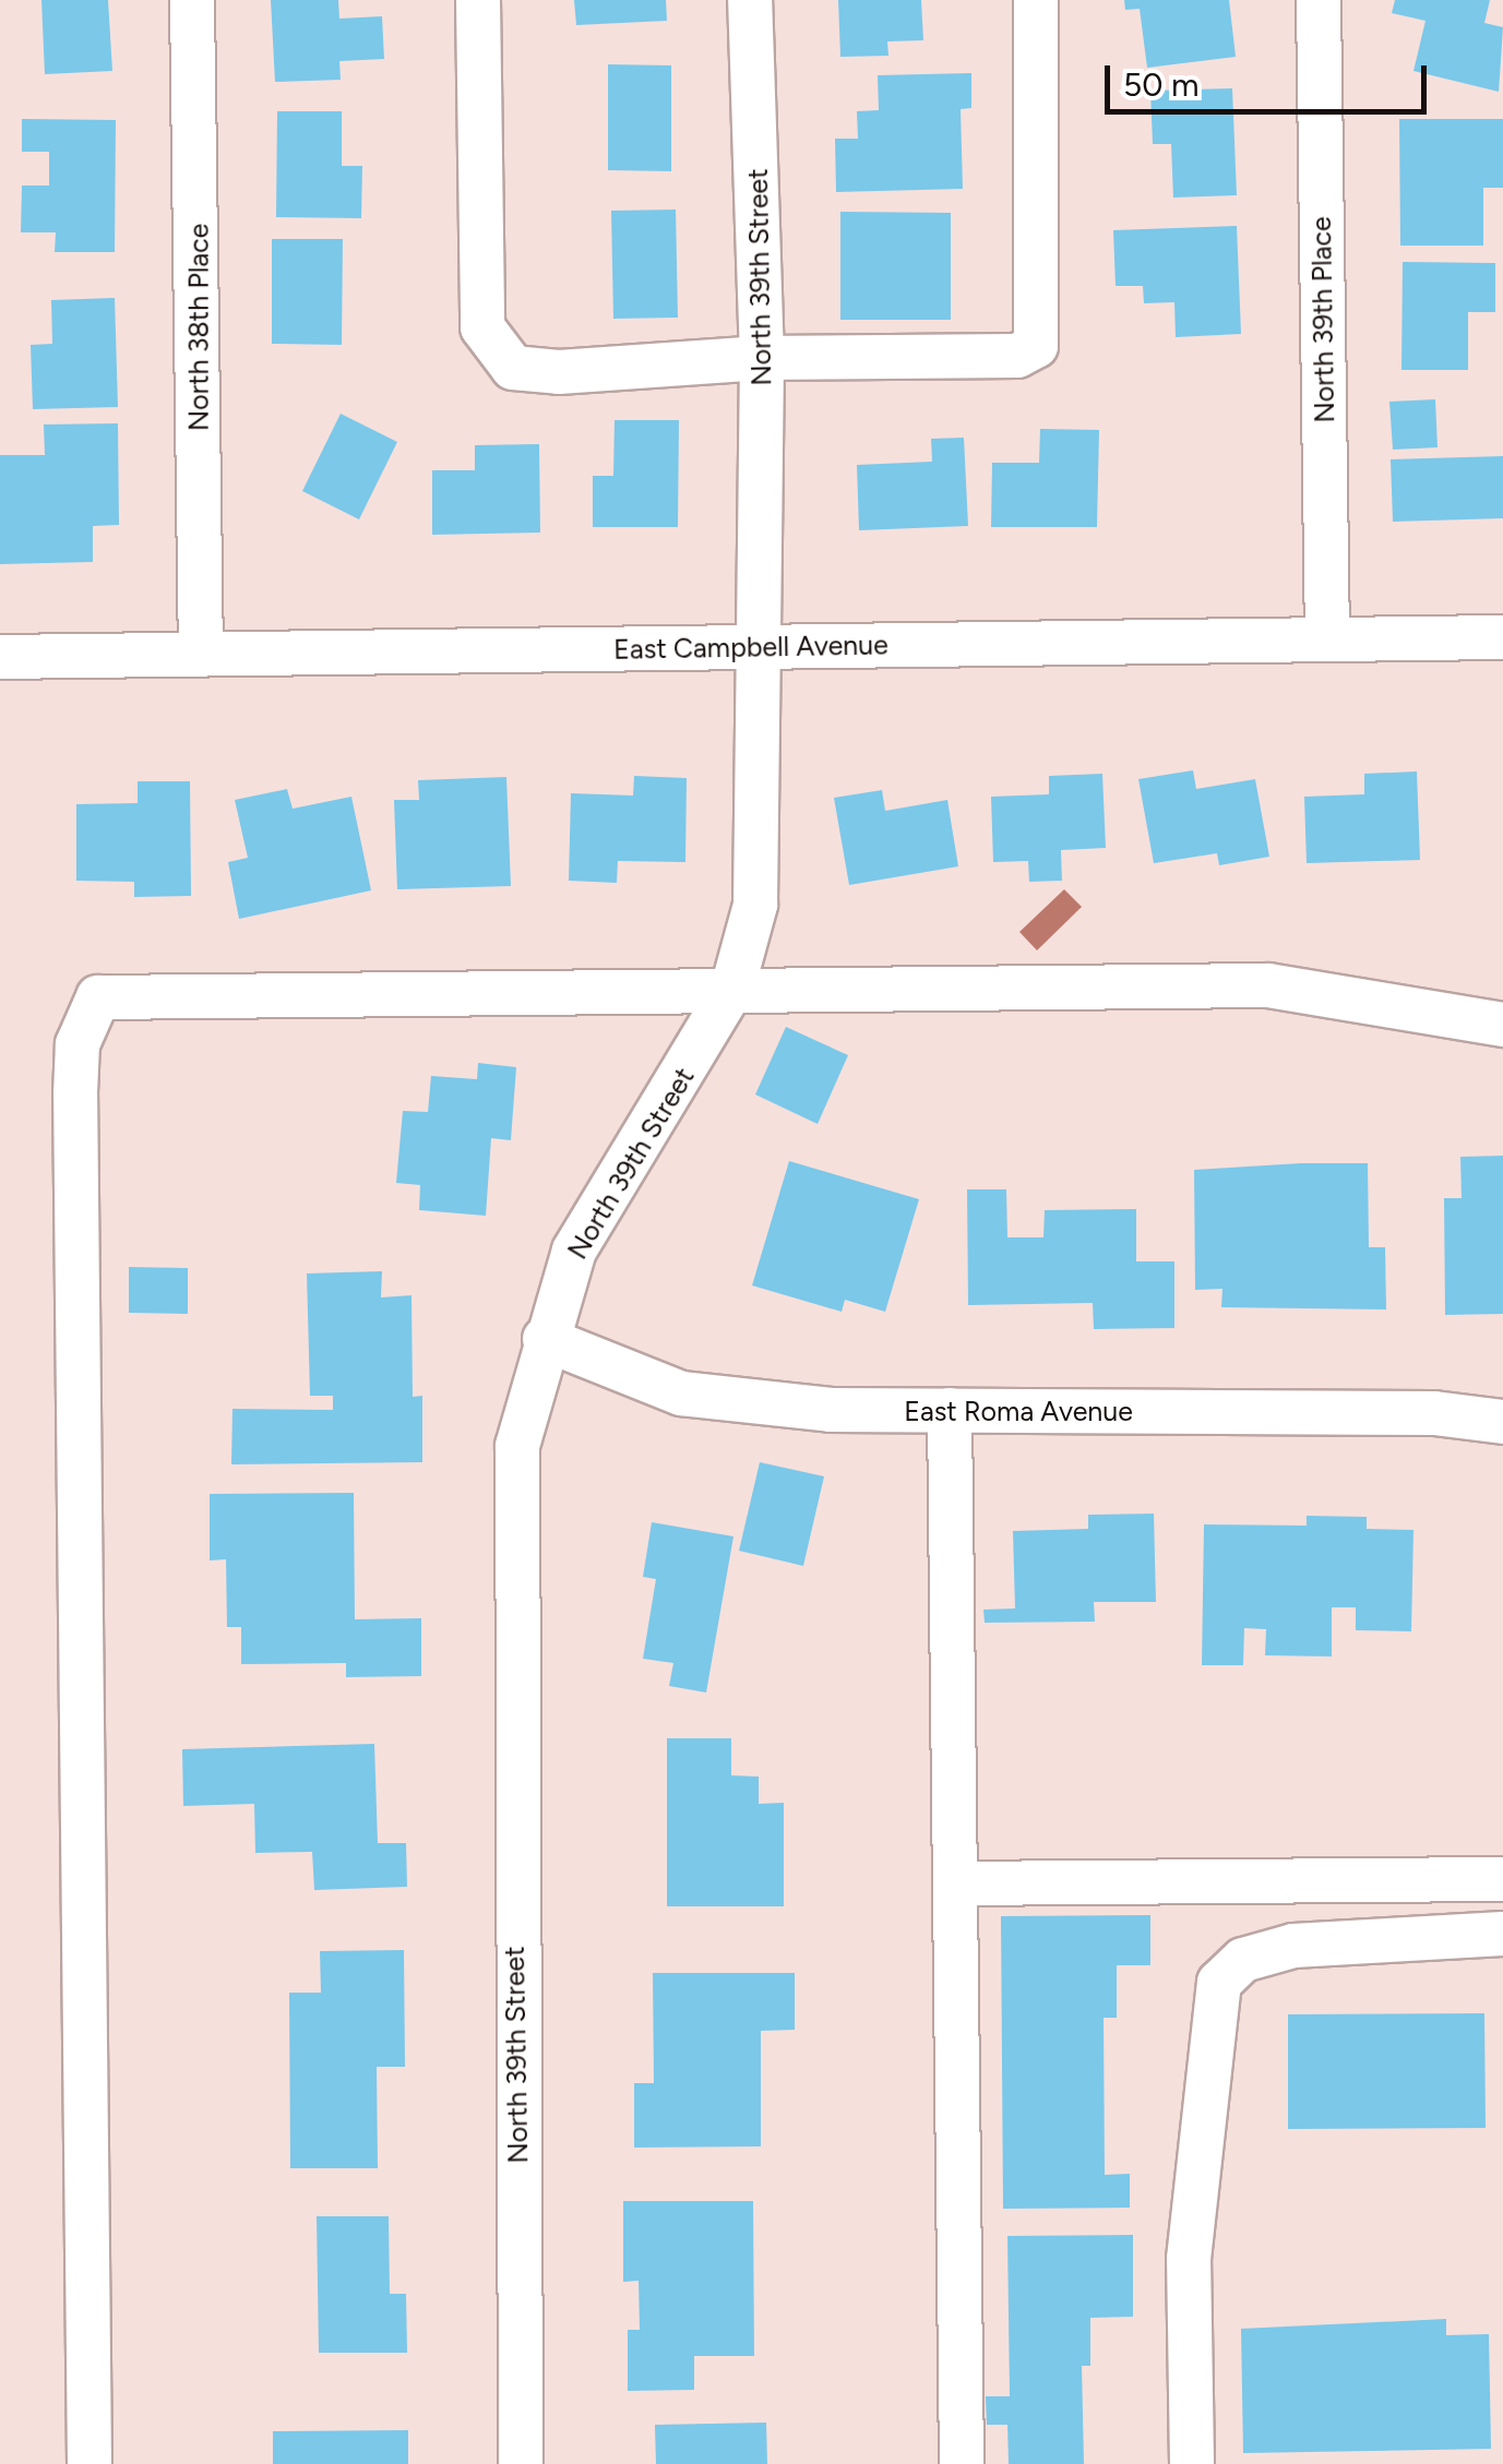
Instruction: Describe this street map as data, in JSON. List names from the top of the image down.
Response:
{
  "streets": {
    "street": [
      "North 39th Street",
      "North 39th Place",
      "North 38th Place",
      "East Campbell Avenue",
      "East Roma Avenue"
    ]
  },
  "crossings": [
    ["North 39th Street", "East Campbell Avenue"],
    ["North 39th Street", "East Roma Avenue"],
    ["North 39th Place", "East Campbell Avenue"],
    ["North 38th Place", "East Campbell Avenue"]
  ],
  "scale_bar": "50 m"
}
